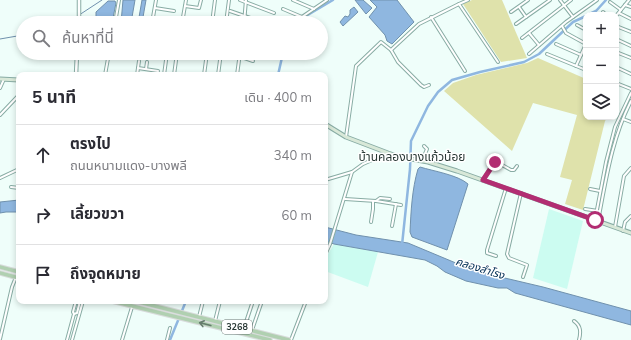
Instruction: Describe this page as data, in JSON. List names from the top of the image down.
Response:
{
  "streets": {
    "main road": ["3268"]
  },
  "districts": ["บ้านคลองบางแก้วน้อย"],
  "water": ["คลองสำโรง"],
  "page": {
    "map_buttons": ["+", "−"],
    "search": "ค้นหาที่นี่",
    "heading": ["5 นาที", "เดิน · 400 m"],
    "list": [
      ["ตรงไป", "ถนนหนามแดง-บางพลี", "340 m"],
      ["เลี้ยวขวา", "60 m"],
      "ถึงจุดหมาย"
    ]
  }
}
